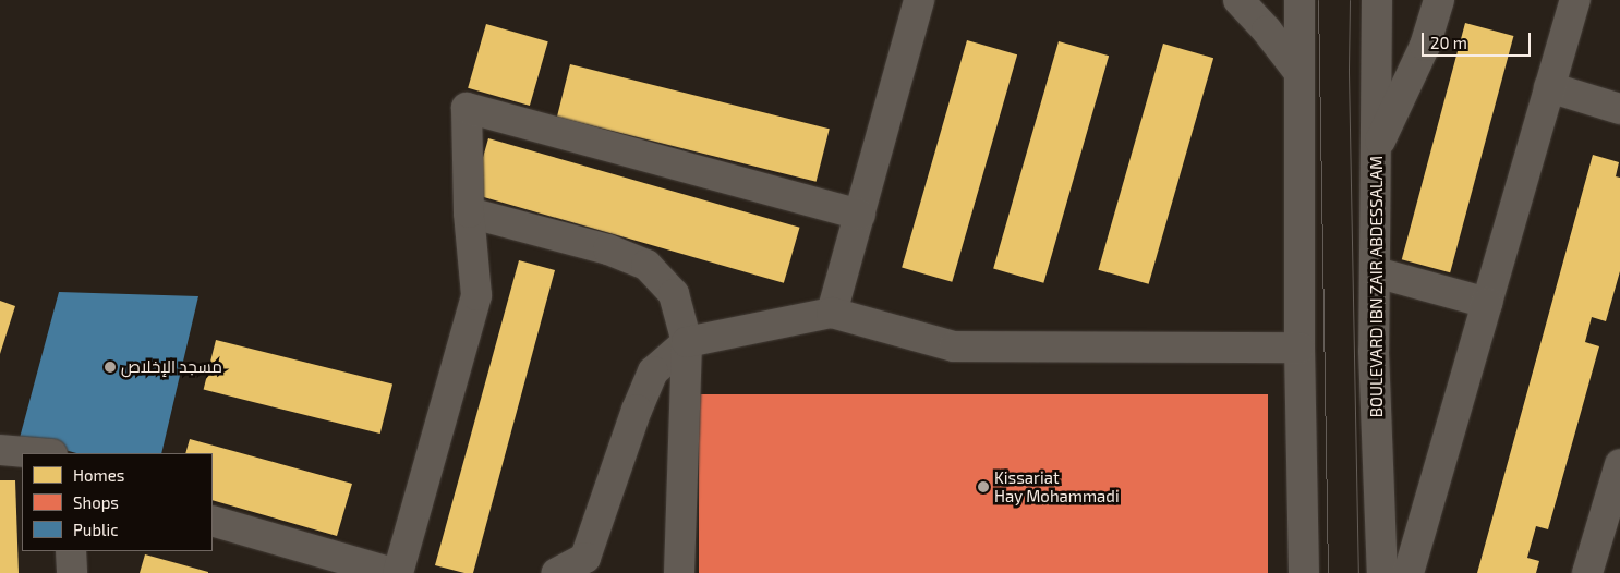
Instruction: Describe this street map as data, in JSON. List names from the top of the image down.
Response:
{
  "streets": {
    "street": ["BOULEVARD IBN ZAIR ABDESSALAM"]
  },
  "places": ["مسجد الإخلاص", "Kissariat Hay Mohammadi"],
  "legend": ["Homes", "Shops", "Public"],
  "scale_bar": "20 m"
}
